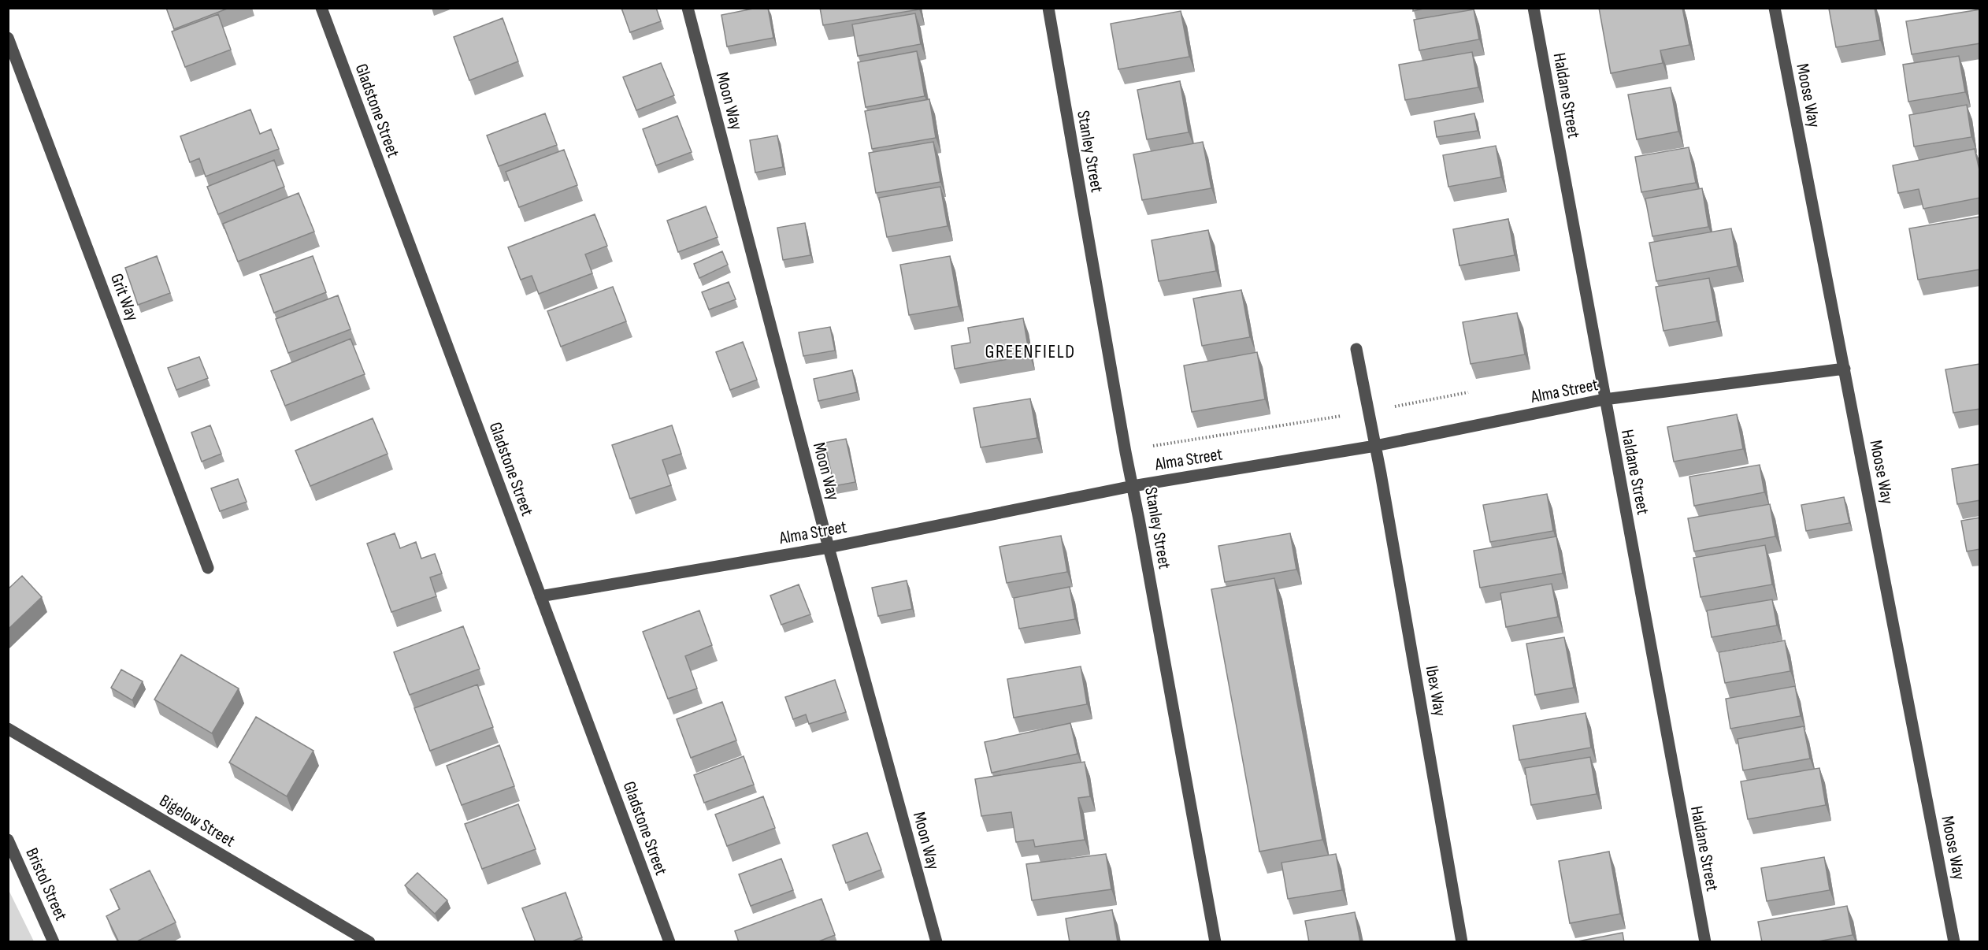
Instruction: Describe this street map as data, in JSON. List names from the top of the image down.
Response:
{
  "streets": {
    "street": [
      "Haldane Street",
      "Moose Way",
      "Moon Way",
      "Gladstone Street",
      "Stanley Street",
      "Grit Way",
      "Alma Street",
      "Ibex Way",
      "Bigelow Street",
      "Bristol Street"
    ]
  },
  "crossings": [
    ["Haldane Street", "Alma Street"],
    ["Moose Way", "Alma Street"],
    ["Moon Way", "Alma Street"],
    ["Gladstone Street", "Alma Street"],
    ["Stanley Street", "Alma Street"],
    ["Alma Street", "Ibex Way"]
  ],
  "districts": ["GREENFIELD"]
}
